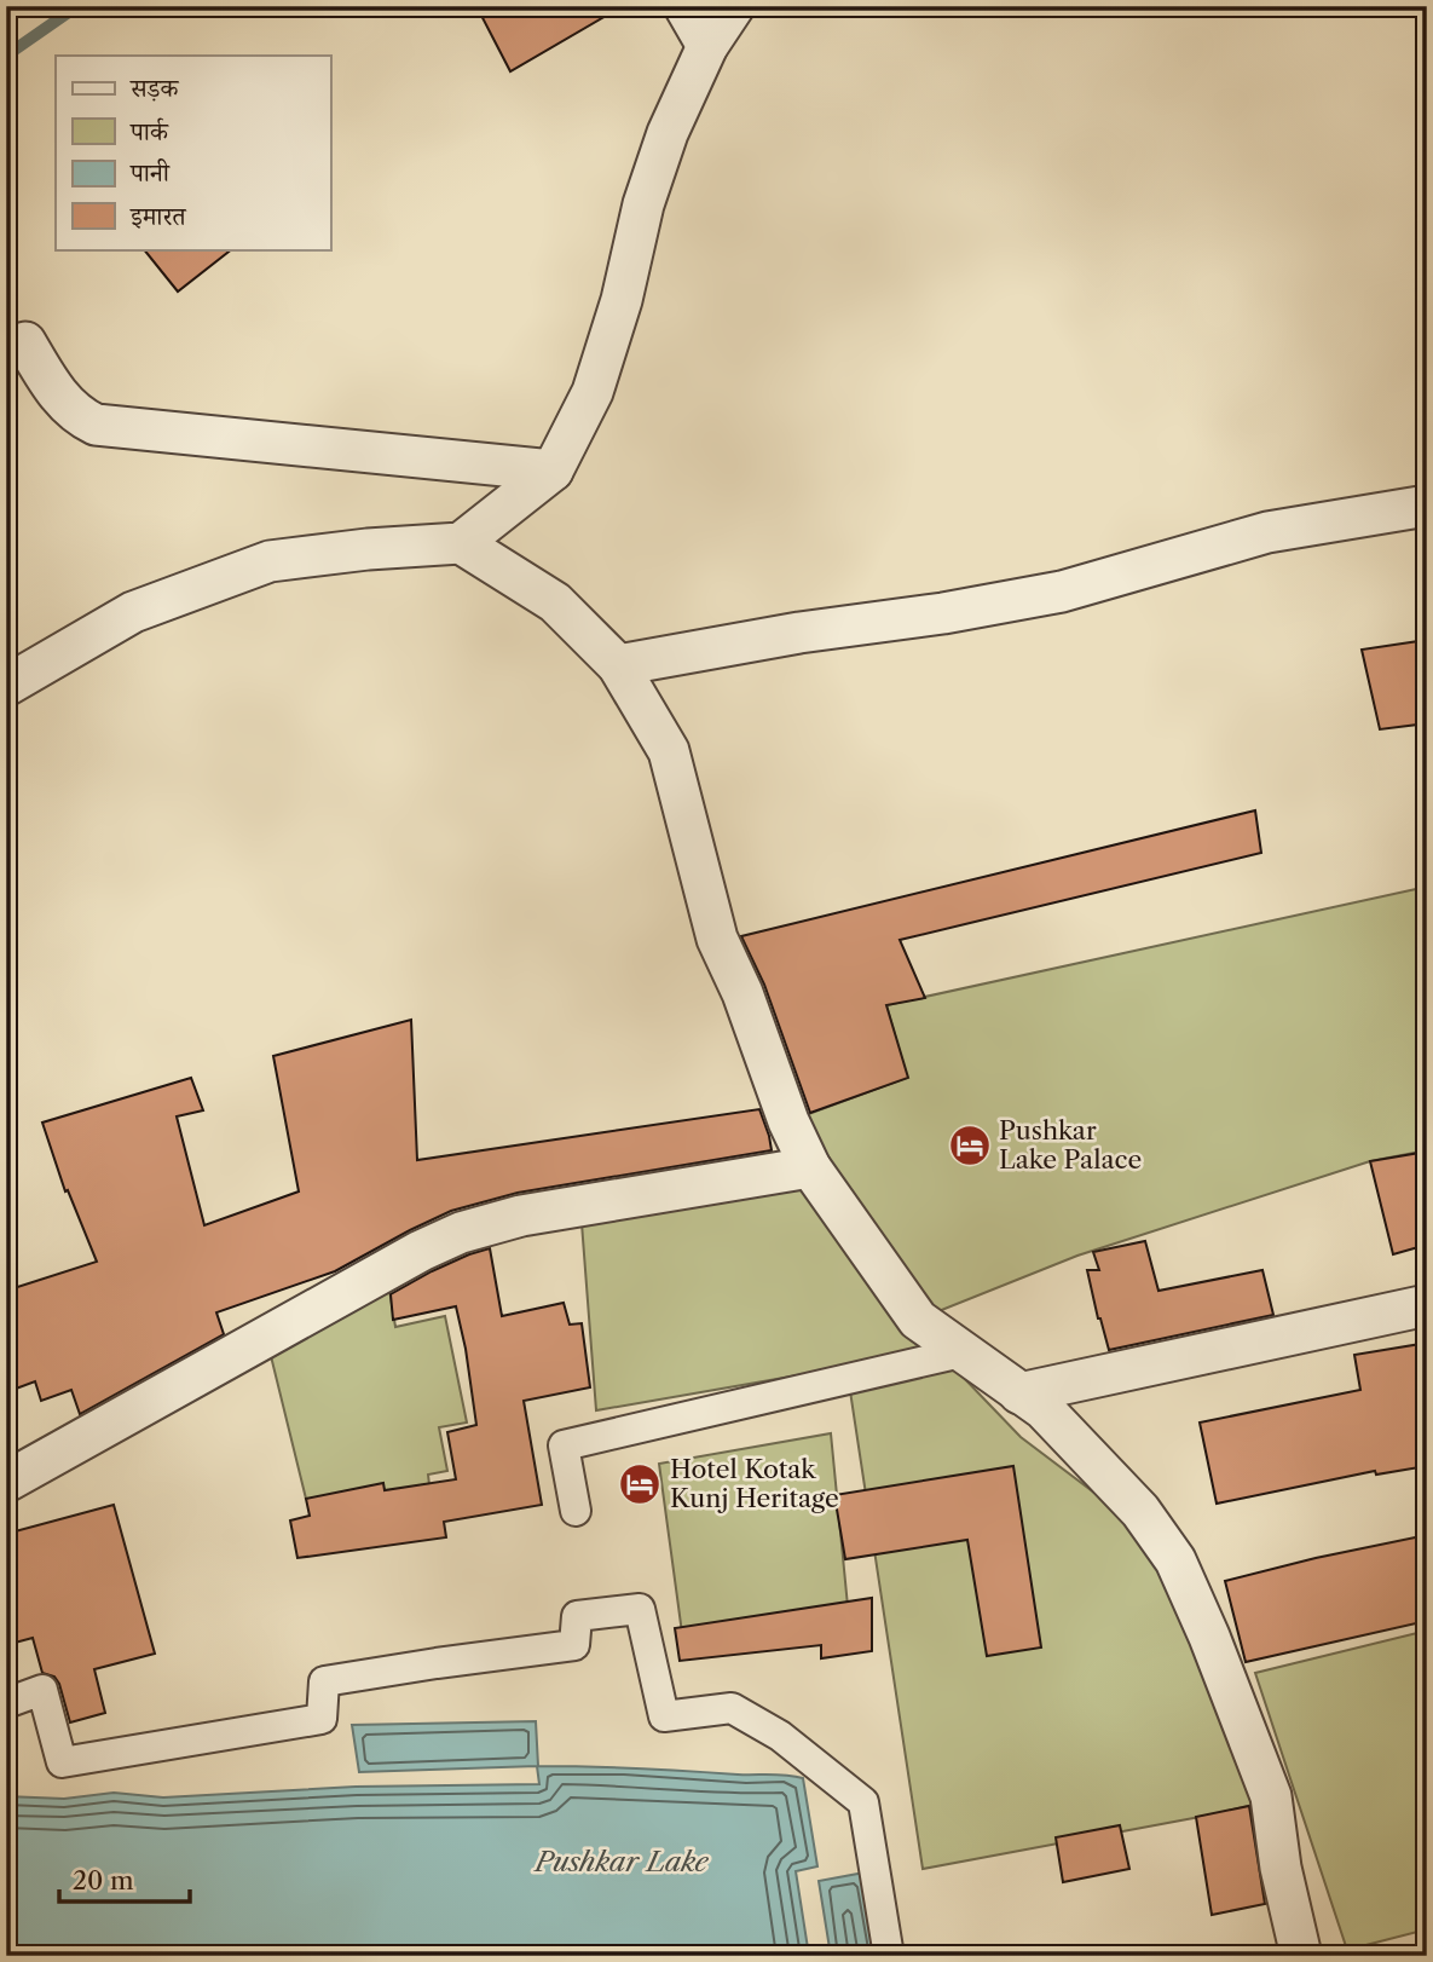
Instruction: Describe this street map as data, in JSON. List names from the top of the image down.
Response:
{
  "water": ["Pushkar Lake"],
  "places": {
    "hotel": ["Pushkar Lake Palace", "Hotel Kotak Kunj Heritage"]
  },
  "legend": [
    "सड़क",
    "पार्क",
    "पानी",
    "इमारत"
  ],
  "scale_bar": "20 m"
}
